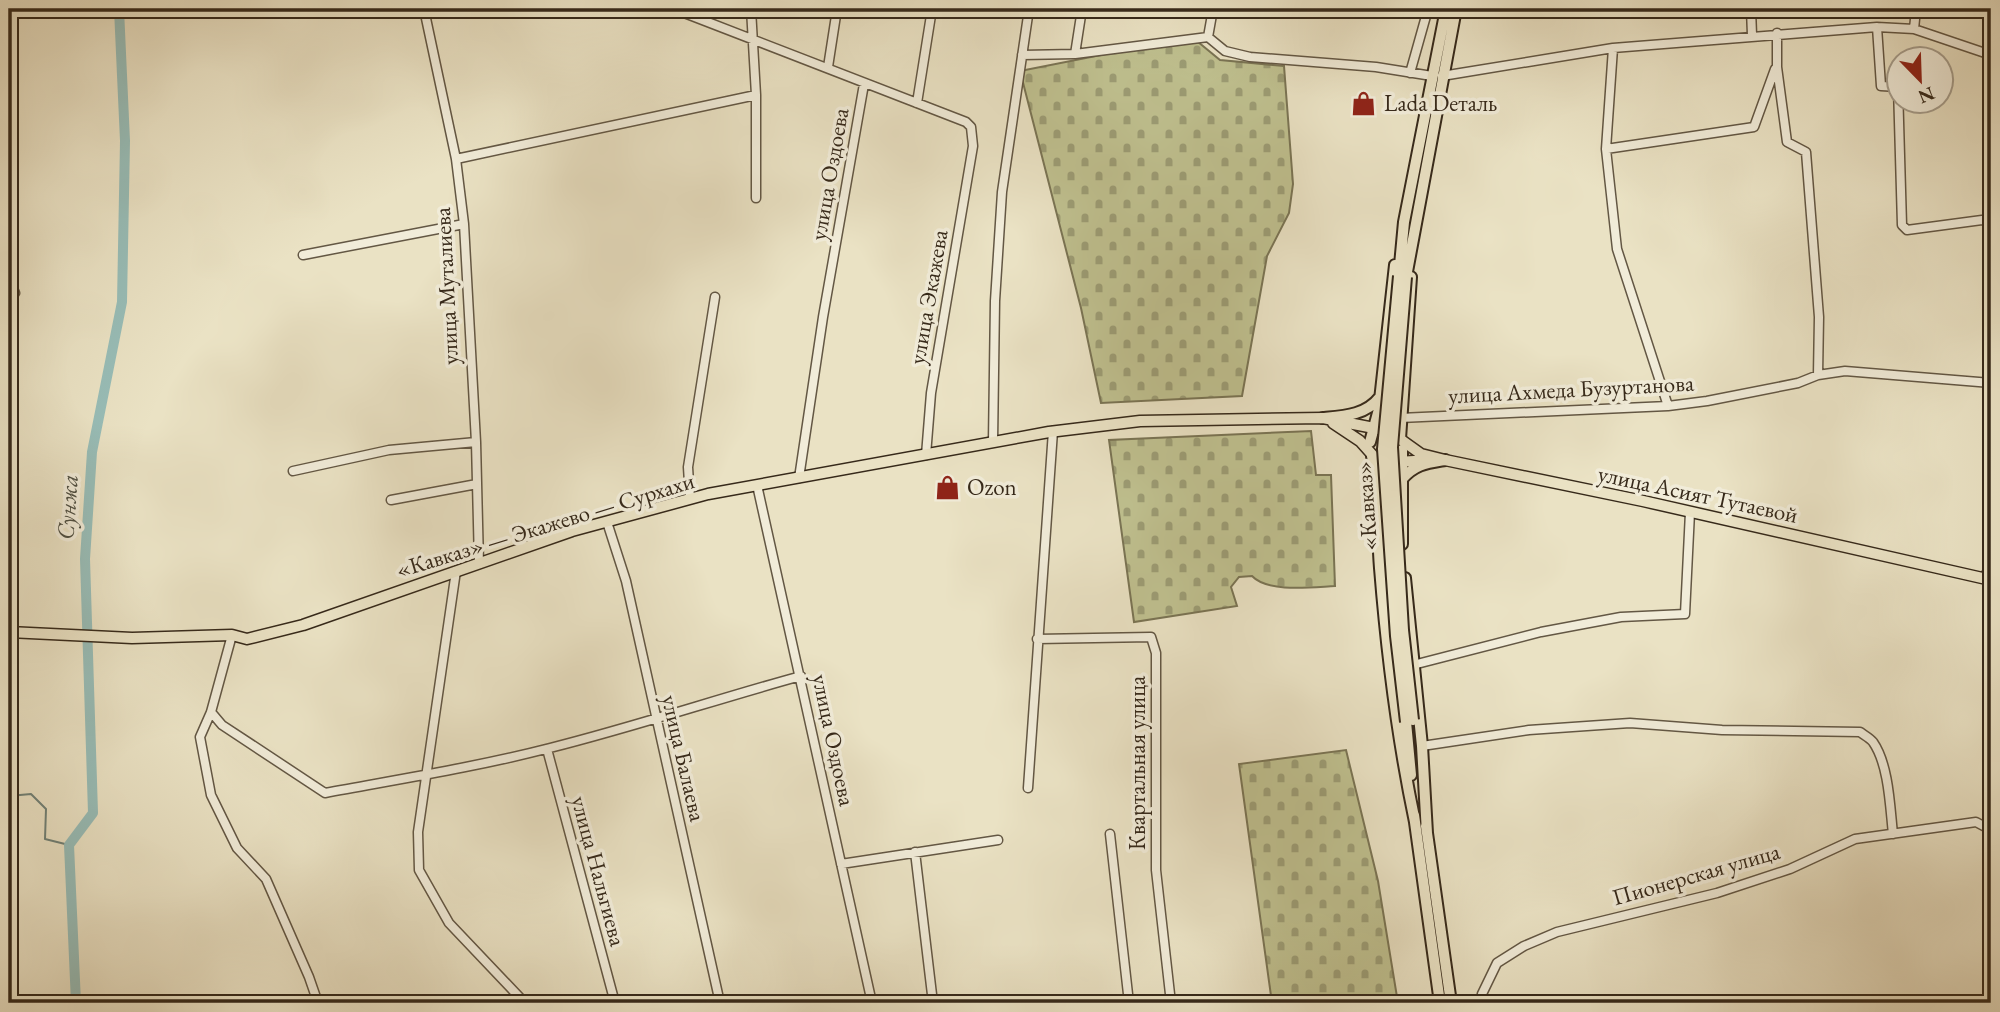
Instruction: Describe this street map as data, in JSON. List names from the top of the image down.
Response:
{
  "streets": {
    "highway": ["«Кавказ»"],
    "main road": ["улица Асият Тутаевой", "«Кавказ» — Экажево — Сурхахи"],
    "street": [
      "улица Оздоева",
      "улица Муталиева",
      "улица Экажева",
      "улица Ахмеда Бузуртанова",
      "улица Балаева",
      "Квартальная улица",
      "улица Нальгиева",
      "Пионерская улица"
    ]
  },
  "crossings": [
    ["улица Оздоева", "«Кавказ» — Экажево — Сурхахи"],
    ["улица Муталиева", "«Кавказ» — Экажево — Сурхахи"],
    ["улица Экажева", "«Кавказ» — Экажево — Сурхахи"],
    ["улица Ахмеда Бузуртанова", "«Кавказ»"],
    ["улица Асият Тутаевой", "«Кавказ»"],
    ["улица Асият Тутаевой", "«Кавказ» — Экажево — Сурхахи"],
    ["«Кавказ»", "«Кавказ» — Экажево — Сурхахи"],
    ["«Кавказ» — Экажево — Сурхахи", "улица Балаева"]
  ],
  "water": ["Сунжа"],
  "places": {
    "shop": ["Lada Dеталь", "Ozon"]
  },
  "north": "bottom right"
}
